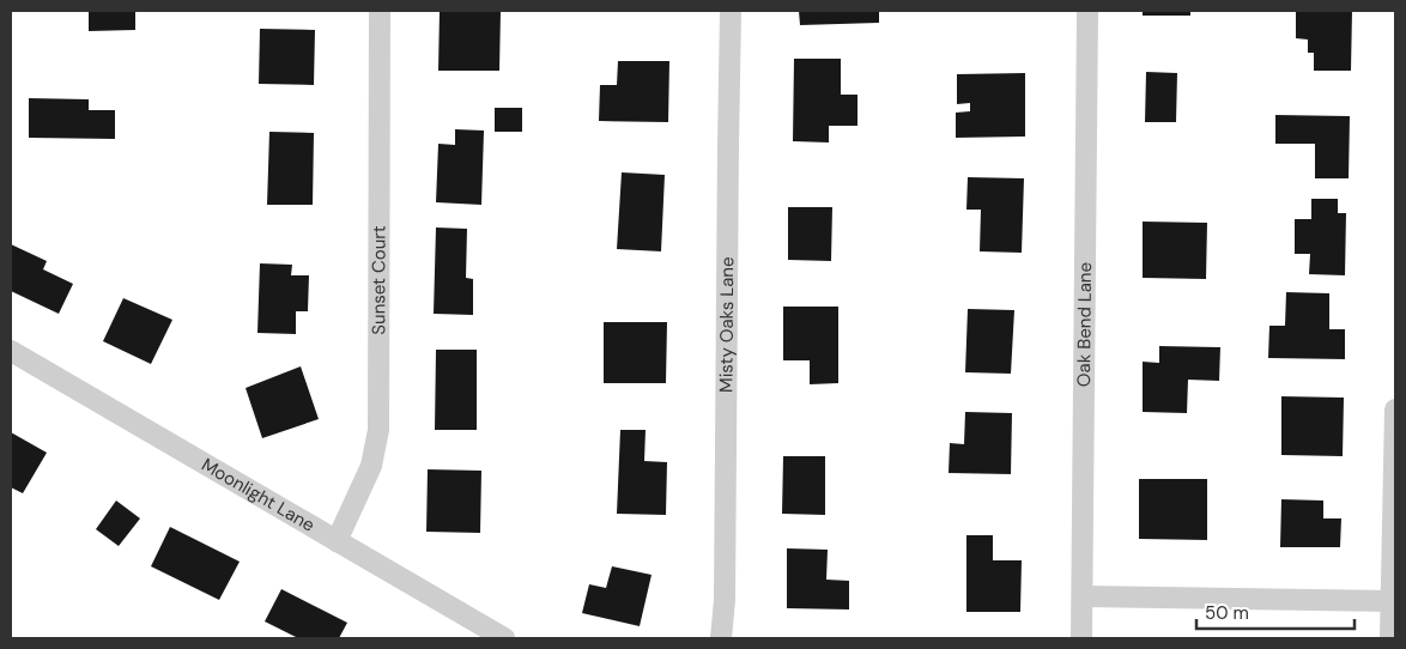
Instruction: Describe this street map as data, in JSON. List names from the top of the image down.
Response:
{
  "streets": {
    "street": [
      "Sunset Court",
      "Misty Oaks Lane",
      "Oak Bend Lane",
      "Moonlight Lane"
    ]
  },
  "crossings": [
    ["Sunset Court", "Moonlight Lane"]
  ],
  "scale_bar": "50 m"
}
